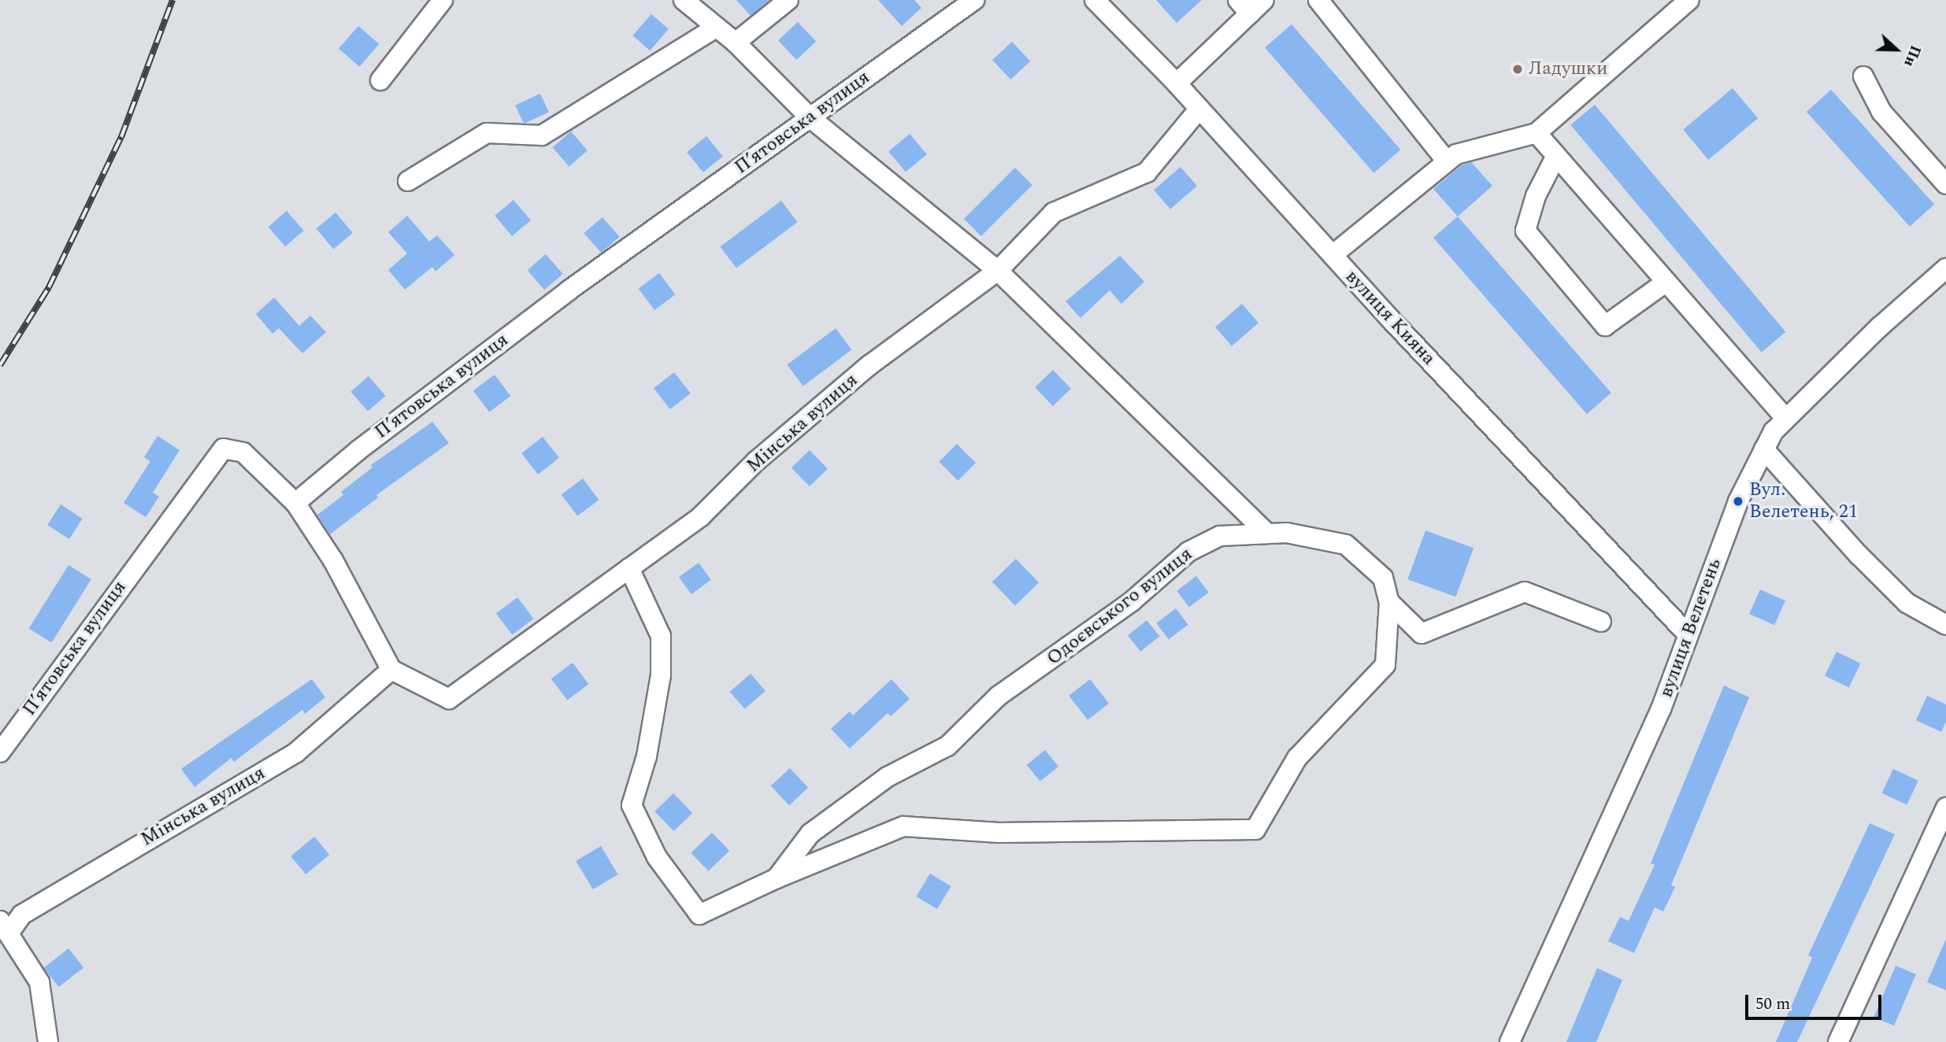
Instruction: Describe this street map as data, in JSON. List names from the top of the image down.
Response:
{
  "streets": {
    "street": [
      "П’ятовська вулиця",
      "вулиця Кияна",
      "Мінська вулиця",
      "Одоєвського вулиця",
      "вулиця Велетень"
    ]
  },
  "crossings": [
    ["вулиця Кияна", "Мінська вулиця"],
    ["вулиця Кияна", "вулиця Велетень"],
    ["Мінська вулиця", "Одоєвського вулиця"]
  ],
  "places": ["Ладушки", "Вул. Велетень, 21"],
  "scale_bar": "50 m",
  "north": "right"
}
